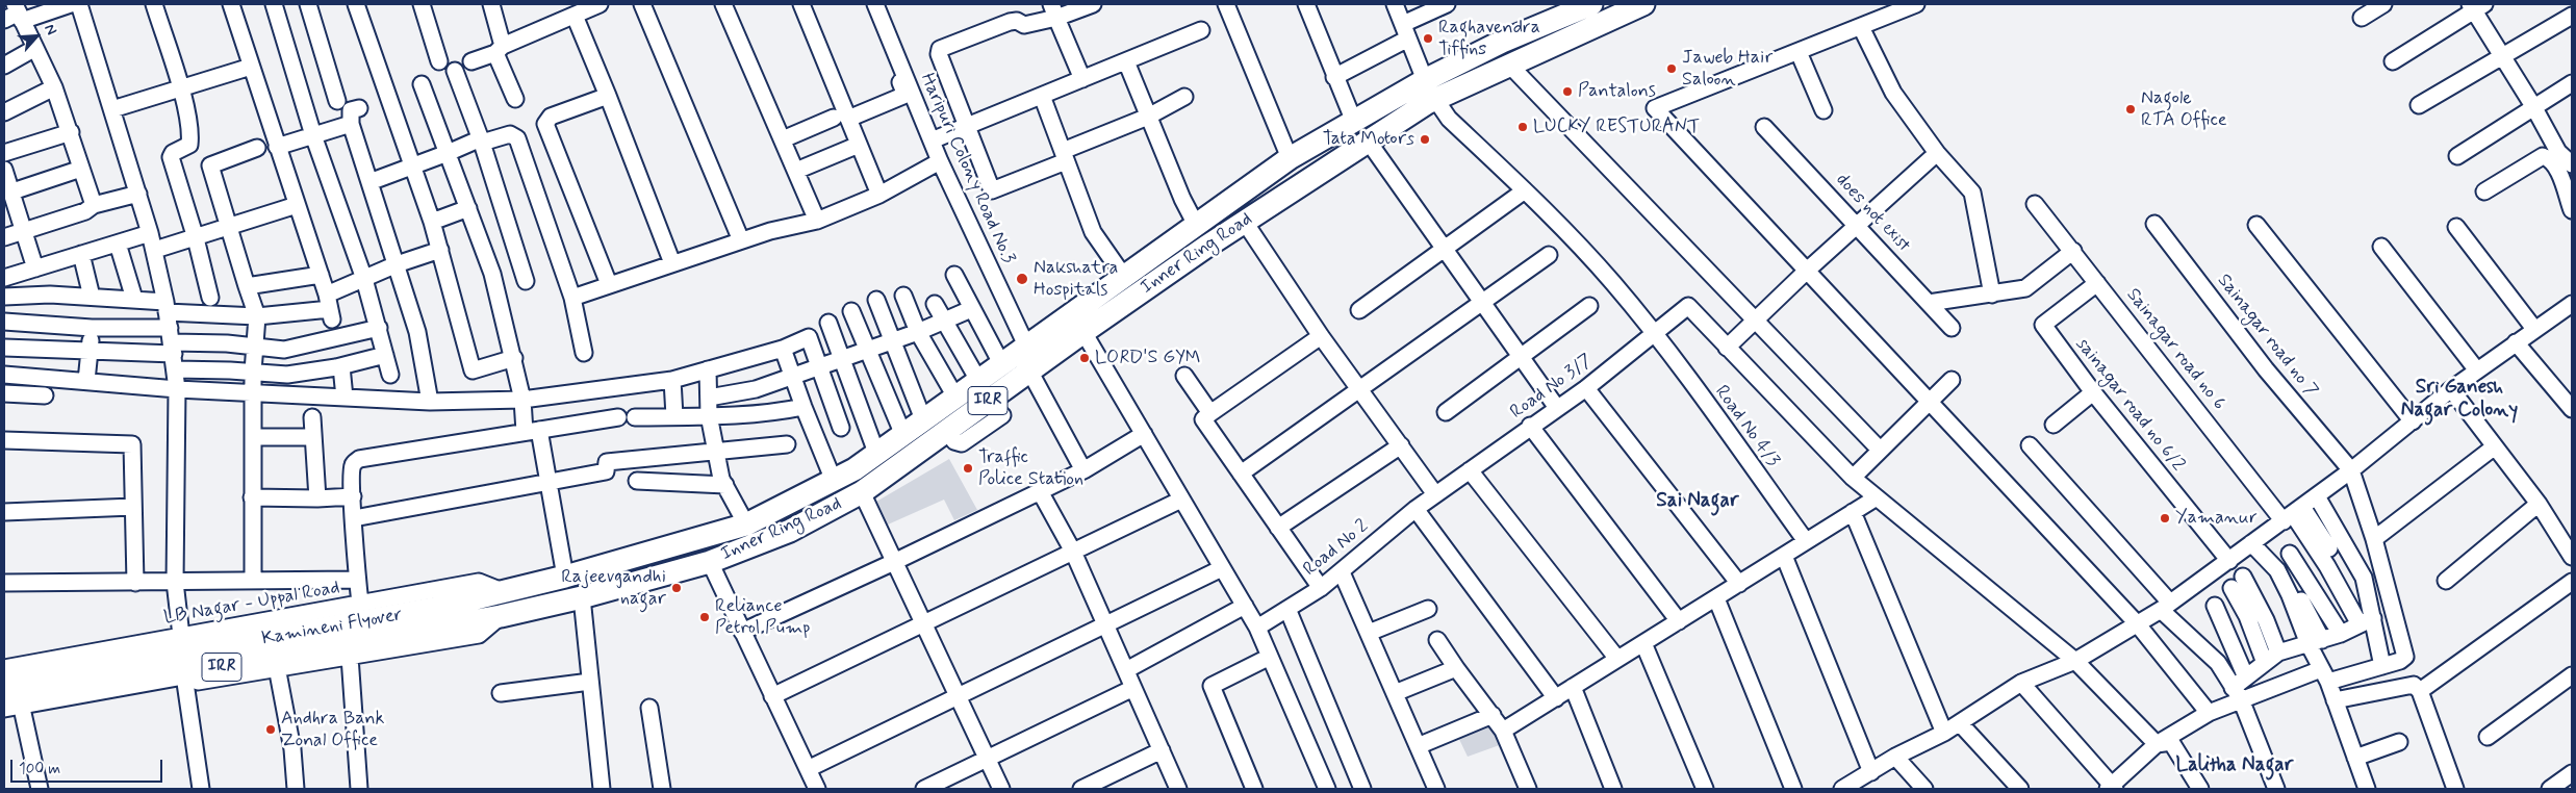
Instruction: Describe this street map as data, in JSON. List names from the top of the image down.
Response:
{
  "streets": {
    "highway": ["Inner Ring Road", "IRR", "Kamineni Flyover"],
    "street": [
      "Haripuri Colony Road No.3",
      "does not exist",
      "Sainagar road no 7",
      "Sainagar road no 6",
      "Road No 3/7",
      "sainagar road no 6/2",
      "Road No 4/3",
      "Road No 2",
      "LB Nagar - Uppal Road"
    ]
  },
  "crossings": [
    ["Haripuri Colony Road No.3", "Inner Ring Road"],
    ["Inner Ring Road", "Road No 4/3"],
    ["Inner Ring Road", "LB Nagar - Uppal Road"],
    ["Inner Ring Road", "Kamineni Flyover"],
    ["Sainagar road no 6", "sainagar road no 6/2"],
    ["Road No 3/7", "Road No 4/3"],
    ["Road No 3/7", "Road No 2"],
    ["LB Nagar - Uppal Road", "Kamineni Flyover"]
  ],
  "districts": ["Sri Ganesh Nagar Colony", "Sai Nagar", "Lalitha Nagar"],
  "places": [
    "Raghavendra Tiffins",
    "Jaweb Hair Saloon",
    "Pantalons",
    "Nagole RTA Office",
    "LUCKY RESTURANT",
    "Tata Motors",
    "Nakshatra Hospitals",
    "LORD'S GYM",
    "Traffic Police Station",
    "Yamanur",
    "Rajeevgandhi nagar",
    "Reliance Petrol Pump",
    "Andhra Bank Zonal Office"
  ],
  "scale_bar": "100 m",
  "north": "top right"
}
